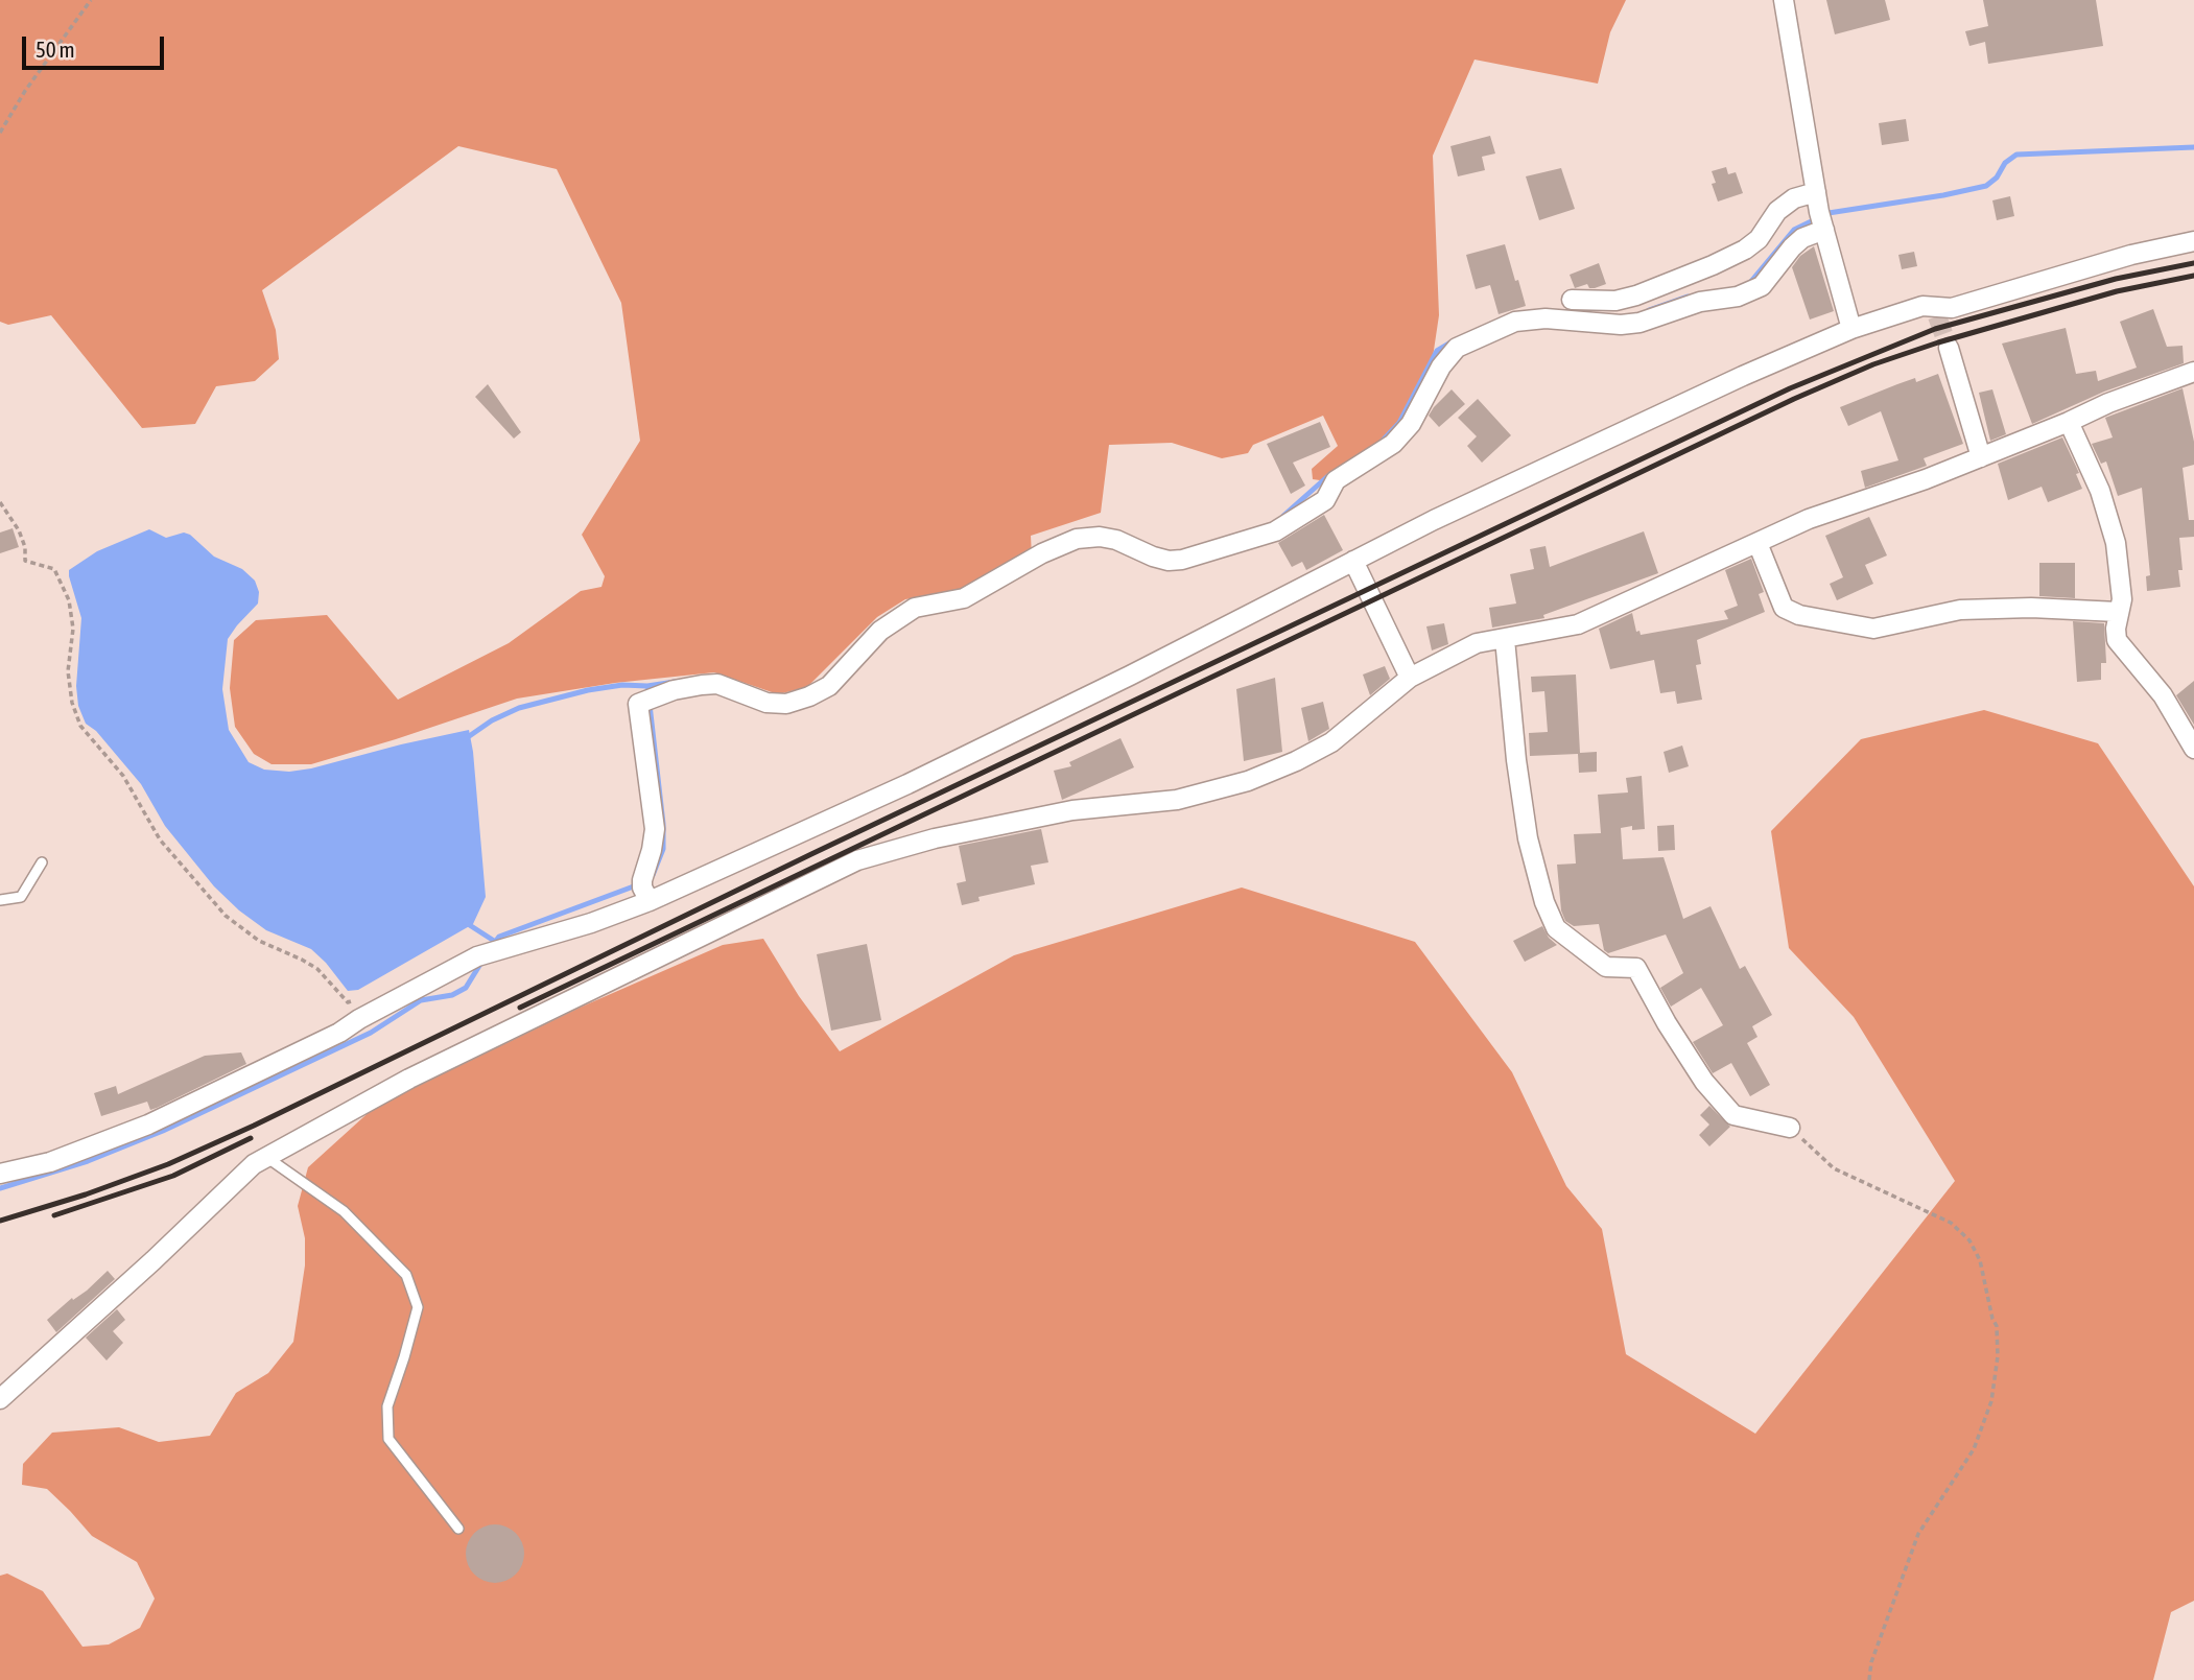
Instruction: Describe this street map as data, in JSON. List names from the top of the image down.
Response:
{
  "scale_bar": "50 m"
}
